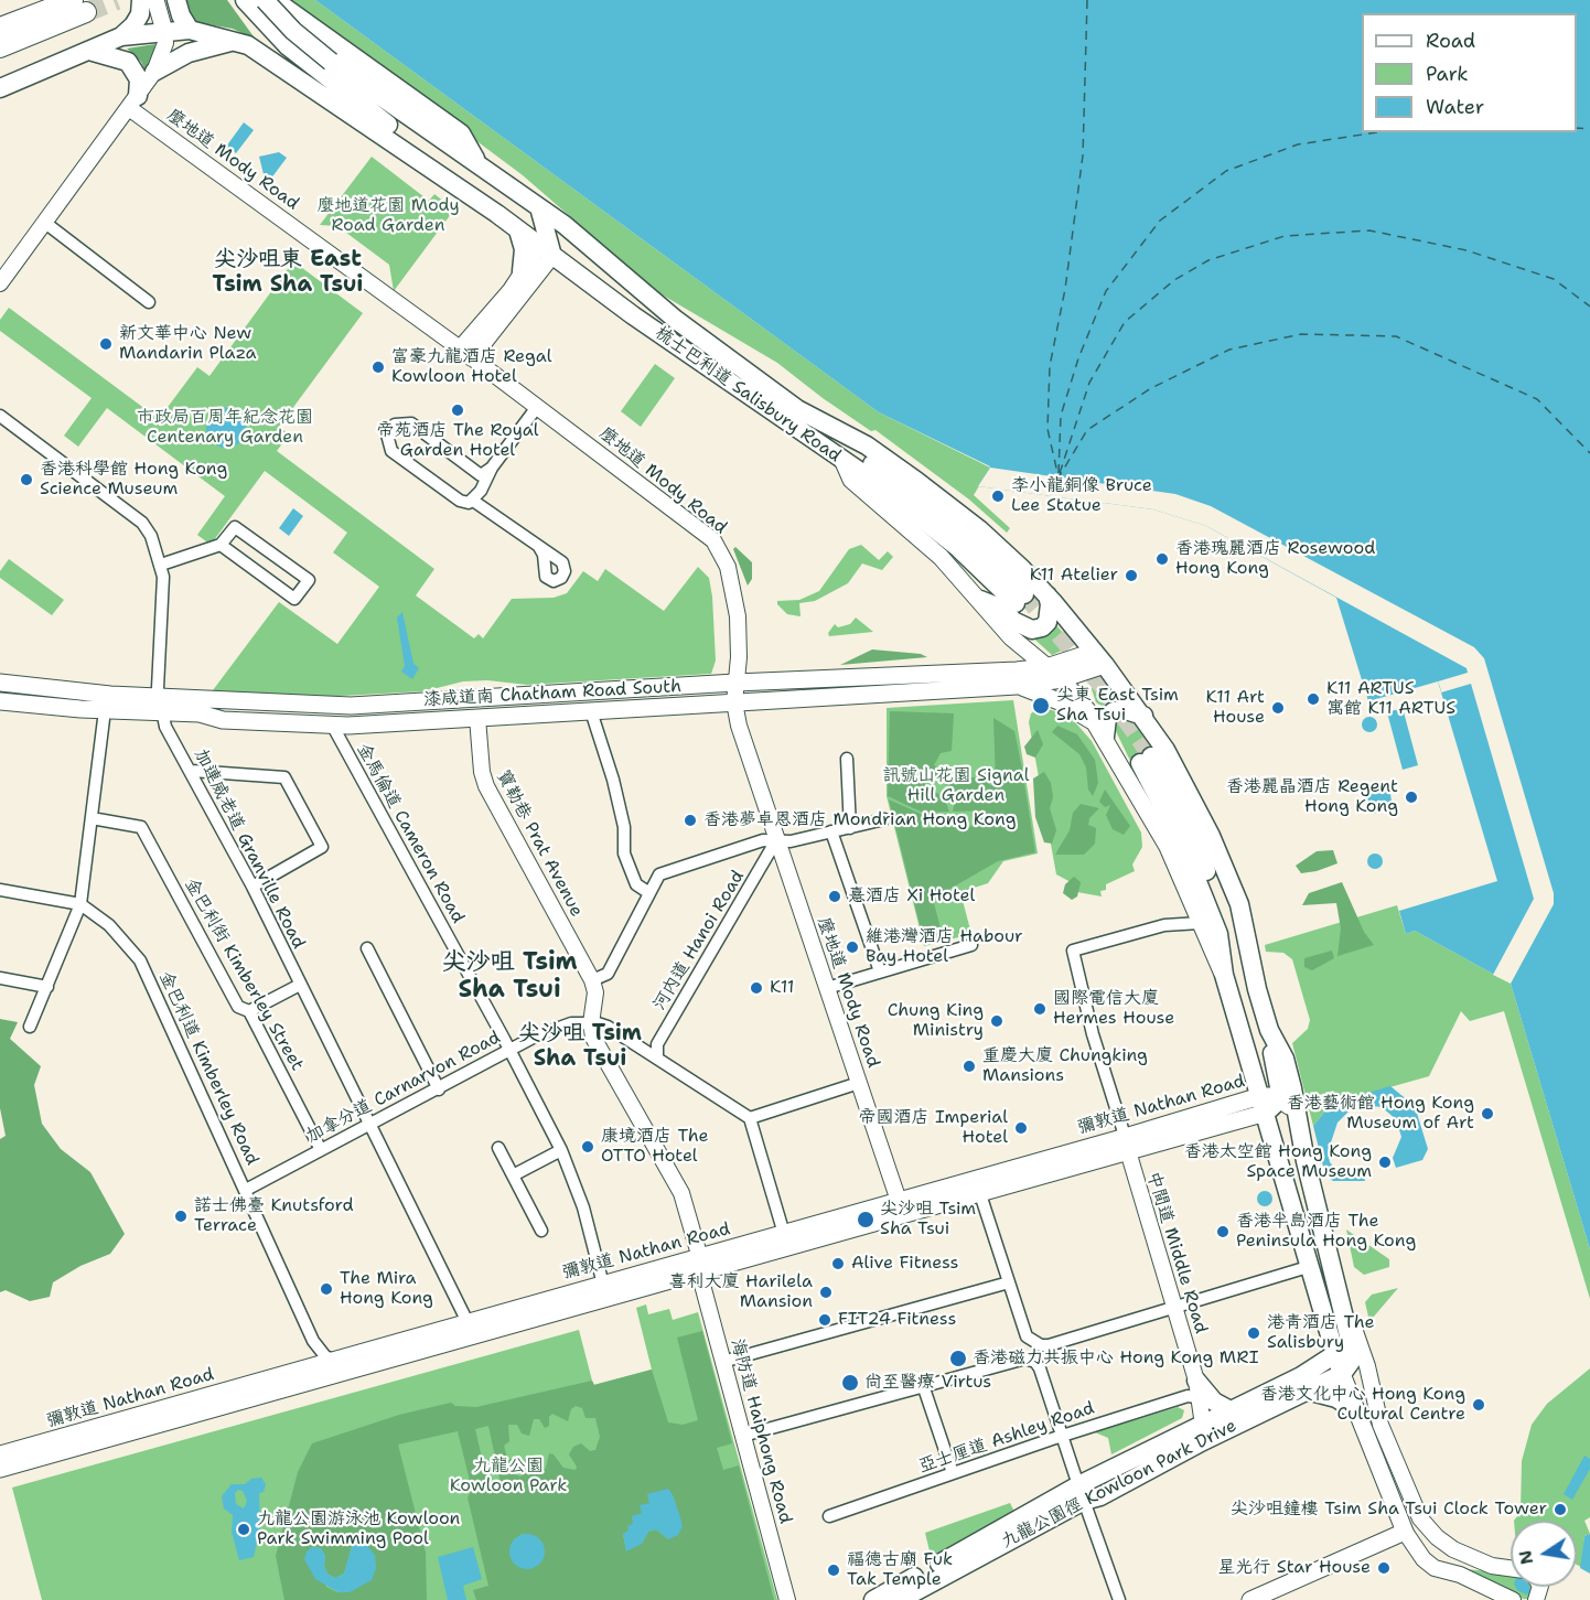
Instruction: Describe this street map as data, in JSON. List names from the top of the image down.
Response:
{
  "streets": {
    "main road": [
      "梳士巴利道 Salisbury Road",
      "漆咸道南 Chatham Road South",
      "彌敦道 Nathan Road",
      "九龍公園徑 Kowloon Park Drive"
    ],
    "street": [
      "麼地道 Mody Road",
      "金馬倫道 Cameron Road",
      "寶勒巷 Prat Avenue",
      "加連威老道 Granville Road",
      "河內道 Hanoi Road",
      "金巴利街 Kimberley Street",
      "金巴利道 Kimberley Road",
      "加拿分道 Carnarvon Road",
      "中間道 Middle Road",
      "海防道 Haiphong Road",
      "亞士厘道 Ashley Road"
    ]
  },
  "crossings": [
    ["麼地道 Mody Road", "漆咸道南 Chatham Road South"],
    ["麼地道 Mody Road", "河內道 Hanoi Road"],
    ["麼地道 Mody Road", "彌敦道 Nathan Road"],
    ["梳士巴利道 Salisbury Road", "漆咸道南 Chatham Road South"],
    ["梳士巴利道 Salisbury Road", "彌敦道 Nathan Road"],
    ["梳士巴利道 Salisbury Road", "中間道 Middle Road"],
    ["梳士巴利道 Salisbury Road", "九龍公園徑 Kowloon Park Drive"],
    ["漆咸道南 Chatham Road South", "金馬倫道 Cameron Road"],
    ["漆咸道南 Chatham Road South", "寶勒巷 Prat Avenue"],
    ["漆咸道南 Chatham Road South", "加連威老道 Granville Road"],
    ["金馬倫道 Cameron Road", "加拿分道 Carnarvon Road"],
    ["金馬倫道 Cameron Road", "彌敦道 Nathan Road"],
    ["加連威老道 Granville Road", "加拿分道 Carnarvon Road"],
    ["加連威老道 Granville Road", "彌敦道 Nathan Road"],
    ["河內道 Hanoi Road", "加拿分道 Carnarvon Road"],
    ["金巴利街 Kimberley Street", "加拿分道 Carnarvon Road"],
    ["金巴利道 Kimberley Road", "加拿分道 Carnarvon Road"],
    ["金巴利道 Kimberley Road", "彌敦道 Nathan Road"],
    ["加拿分道 Carnarvon Road", "海防道 Haiphong Road"],
    ["彌敦道 Nathan Road", "中間道 Middle Road"],
    ["彌敦道 Nathan Road", "海防道 Haiphong Road"],
    ["中間道 Middle Road", "亞士厘道 Ashley Road"],
    ["中間道 Middle Road", "九龍公園徑 Kowloon Park Drive"]
  ],
  "districts": ["尖沙咀東 East Tsim Sha Tsui", "尖沙咀 Tsim Sha Tsui", "尖沙咀 Tsim Sha Tsui"],
  "parks": [
    "麼地道花園 Mody Road Garden",
    "市政局百周年紀念花園 Centenary Garden",
    "訊號山花園 Signal Hill Garden",
    "九龍公園 Kowloon Park"
  ],
  "places": [
    "新文華中心 New Mandarin Plaza",
    "富豪九龍酒店 Regal Kowloon Hotel",
    "帝苑酒店 The Royal Garden Hotel",
    "香港科學館 Hong Kong Science Museum",
    "李小龍銅像 Bruce Lee Statue",
    "香港瑰麗酒店 Rosewood Hong Kong",
    "K11 Atelier",
    "K11 ARTUS 寓館 K11 ARTUS",
    "尖東 East Tsim Sha Tsui",
    "K11 Art House",
    "香港麗晶酒店 Regent Hong Kong",
    "香港夢卓恩酒店 Mondrian Hong Kong",
    "憙酒店 Xi Hotel",
    "維港灣酒店 Habour Bay Hotel",
    "K11",
    "國際電信大廈 Hermes House",
    "Chung King Ministry",
    "重慶大廈 Chungking Mansions",
    "香港藝術館 Hong Kong Museum of Art",
    "帝國酒店 Imperial Hotel",
    "康境酒店 The OTTO Hotel",
    "香港太空館 Hong Kong Space Museum",
    "諾士佛臺 Knutsford Terrace",
    "尖沙咀 Tsim Sha Tsui",
    "香港半島酒店 The Peninsula Hong Kong",
    "Alive Fitness",
    "The Mira Hong Kong",
    "喜利大廈 Harilela Mansion",
    "FIT24 Fitness",
    "港青酒店 The Salisbury",
    "香港磁力共振中心 Hong Kong MRI",
    "尚至醫療 Virtus",
    "香港文化中心 Hong Kong Cultural Centre",
    "尖沙咀鐘樓 Tsim Sha Tsui Clock Tower",
    "九龍公園游泳池 Kowloon Park Swimming Pool",
    "星光行 Star House",
    "福德古廟 Fuk Tak Temple"
  ],
  "legend": ["Road", "Park", "Water"],
  "north": "left"
}
